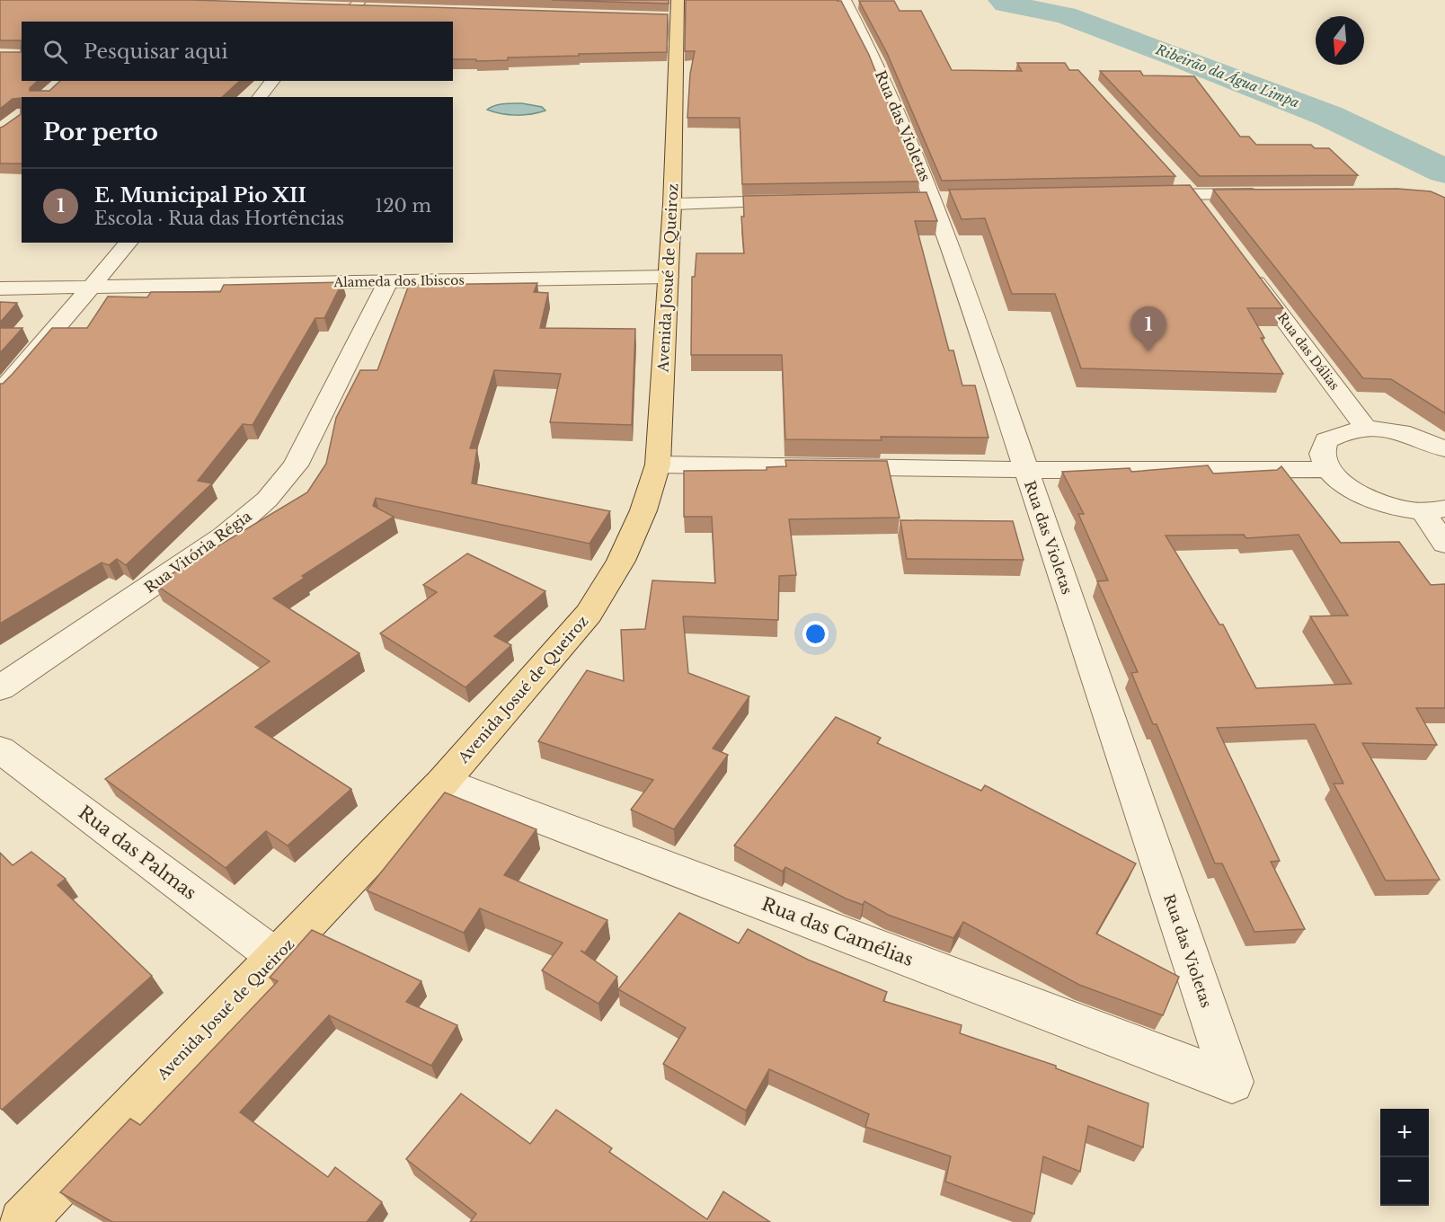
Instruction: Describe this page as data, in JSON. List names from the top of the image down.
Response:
{
  "streets": {
    "main road": ["Avenida Josué de Queiroz"],
    "street": [
      "Rua das Violetas",
      "Alameda dos Ibiscos",
      "Rua das Dálias",
      "Rua Vitória Régia",
      "Rua das Palmas",
      "Rua das Camélias"
    ]
  },
  "crossings": [
    ["Rua das Violetas", "Rua das Camélias"],
    ["Avenida Josué de Queiroz", "Alameda dos Ibiscos"],
    ["Avenida Josué de Queiroz", "Rua das Palmas"],
    ["Avenida Josué de Queiroz", "Rua das Camélias"],
    ["Alameda dos Ibiscos", "Rua Vitória Régia"]
  ],
  "water": ["Ribeirão da Água Limpa"],
  "north": "bottom",
  "page": {
    "search": "Pesquisar aqui",
    "heading": "Por perto",
    "list": [
      {
        "mark": "1",
        "name": "E. Municipal Pio XII",
        "note": "Escola · Rua das Hortências",
        "value": "120 m"
      }
    ],
    "pins": "1",
    "map_buttons": ["+", "−"]
  }
}
